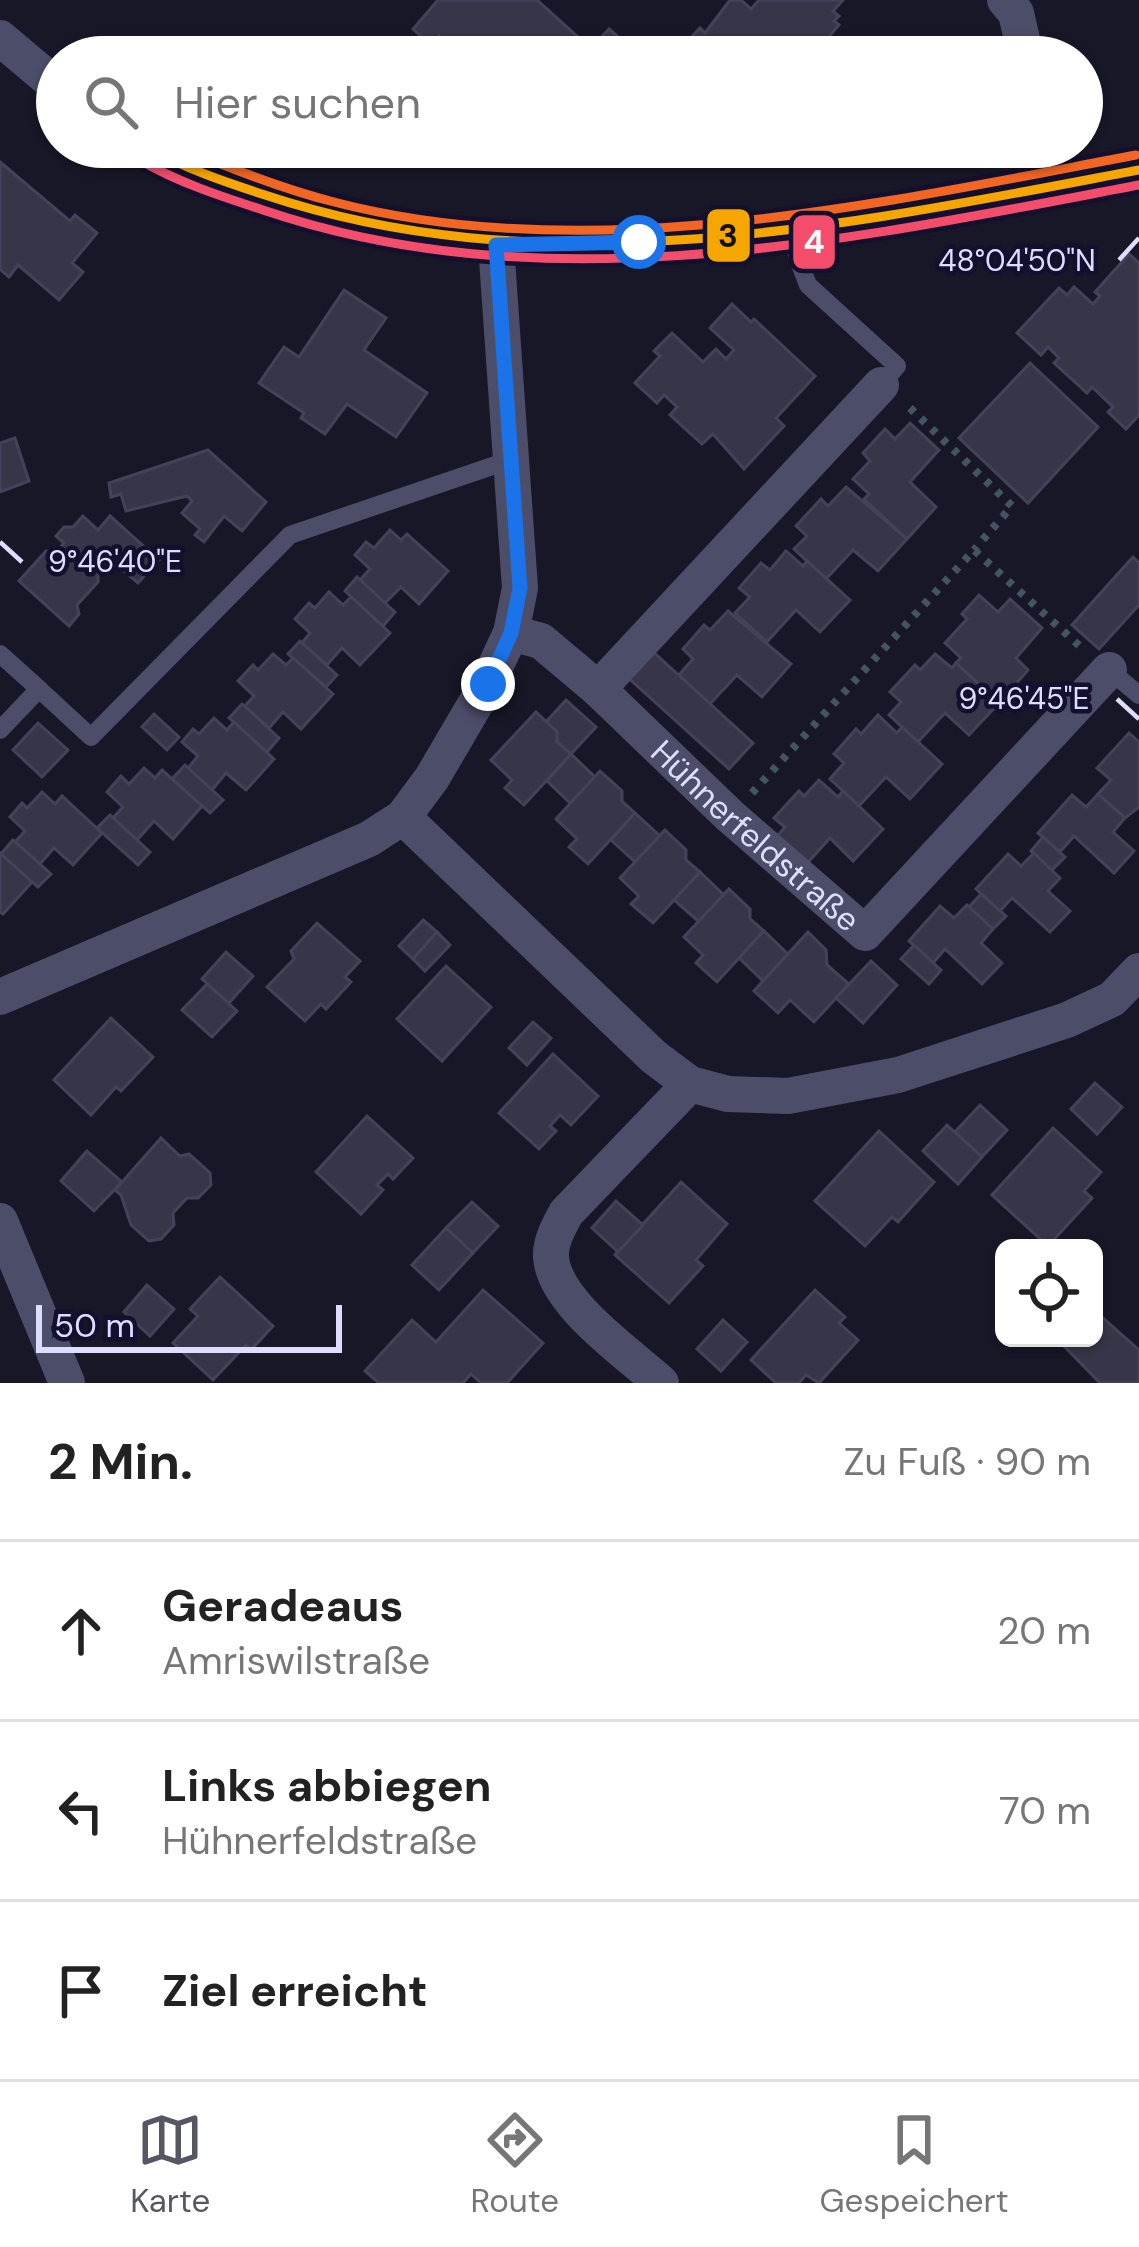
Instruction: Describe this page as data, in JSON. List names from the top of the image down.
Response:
{
  "streets": {
    "street": ["Hühnerfeldstraße"]
  },
  "lines": ["transit line 3", "transit line 4"],
  "scale_bar": "50 m",
  "page": {
    "search": "Hier suchen",
    "scale": "50 m",
    "heading": ["2 Min.", "Zu Fuß · 90 m"],
    "list": [
      ["Geradeaus", "Amriswilstraße", "20 m"],
      ["Links abbiegen", "Hühnerfeldstraße", "70 m"],
      "Ziel erreicht"
    ],
    "nav": ["Karte", "Route", "Gespeichert"]
  },
  "coordinates": ["48°04'50\"N", "9°46'40\"E", "9°46'45\"E"]
}
